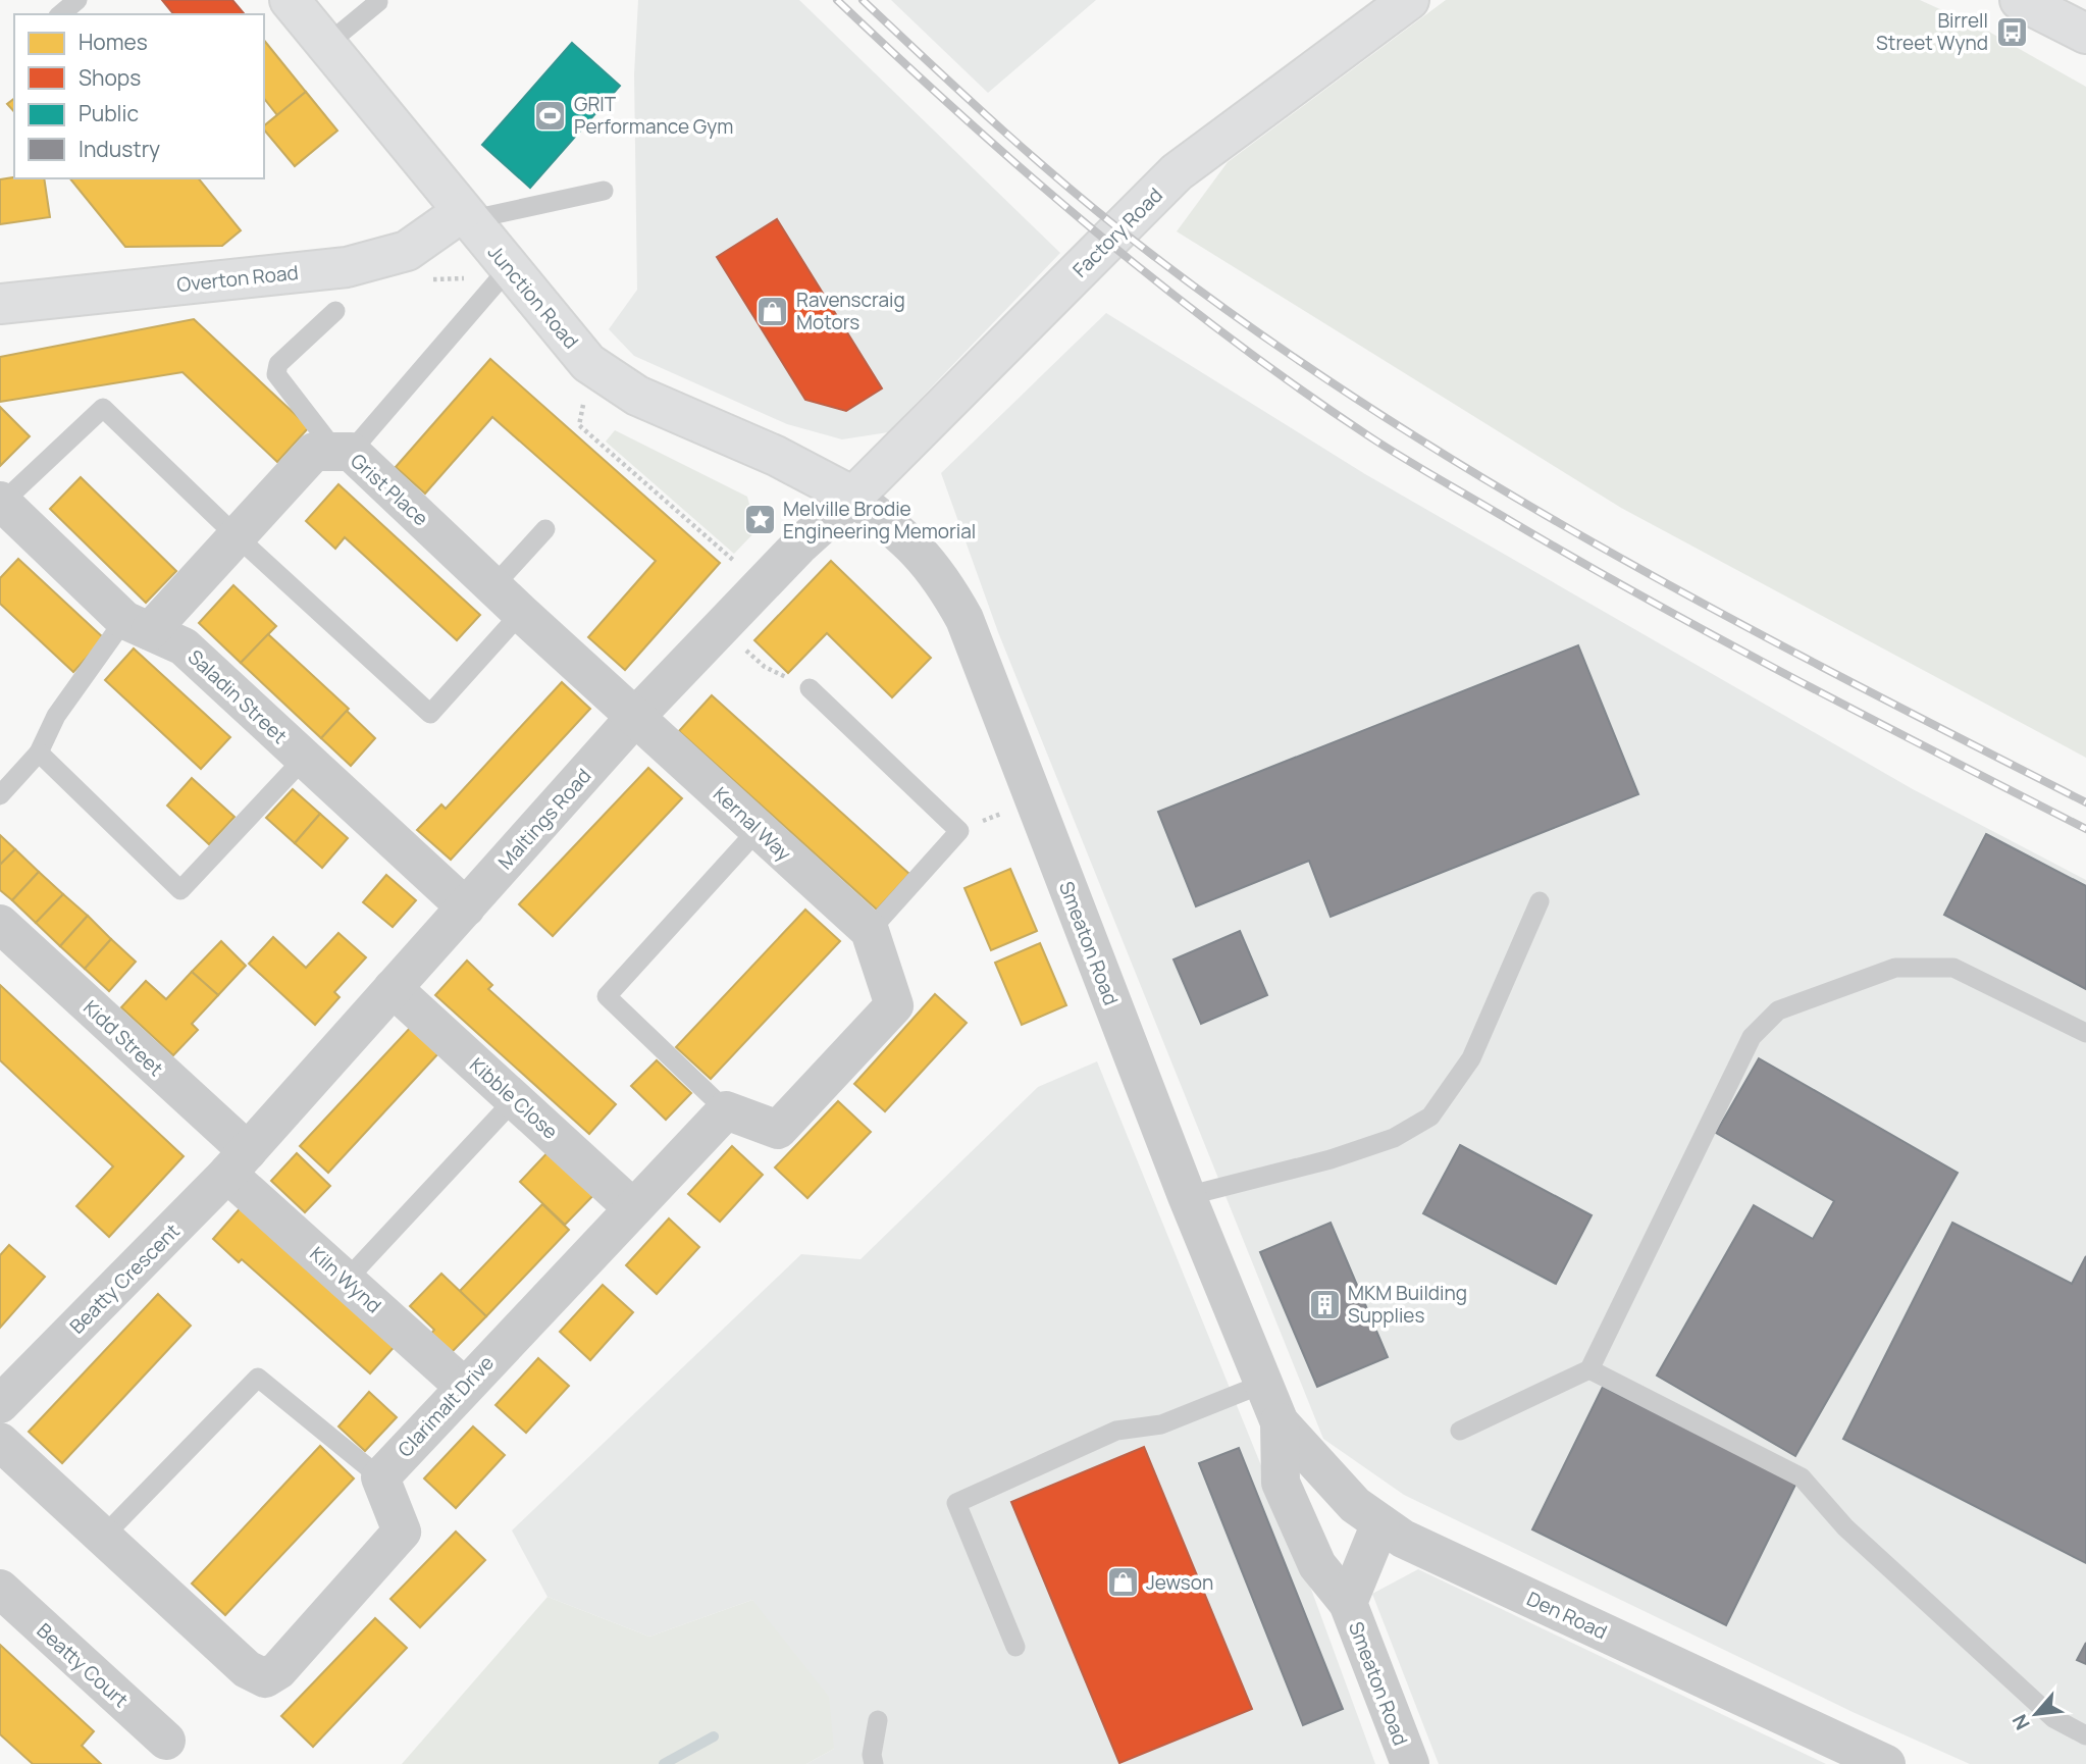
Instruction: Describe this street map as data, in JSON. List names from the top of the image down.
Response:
{
  "streets": {
    "street": [
      "Factory Road",
      "Overton Road",
      "Junction Road",
      "Grist Place",
      "Saladin Street",
      "Maltings Road",
      "Kernal Way",
      "Smeaton Road",
      "Kidd Street",
      "Kibble Close",
      "Beatty Crescent",
      "Kiln Wynd",
      "Clarimalt Drive",
      "Den Road",
      "Beatty Court"
    ]
  },
  "crossings": [
    ["Factory Road", "Junction Road"],
    ["Factory Road", "Maltings Road"],
    ["Factory Road", "Smeaton Road"],
    ["Overton Road", "Junction Road"],
    ["Junction Road", "Maltings Road"],
    ["Junction Road", "Smeaton Road"],
    ["Grist Place", "Saladin Street"],
    ["Grist Place", "Maltings Road"],
    ["Grist Place", "Kernal Way"],
    ["Saladin Street", "Maltings Road"],
    ["Maltings Road", "Kernal Way"],
    ["Maltings Road", "Smeaton Road"],
    ["Maltings Road", "Kidd Street"],
    ["Maltings Road", "Kibble Close"],
    ["Maltings Road", "Beatty Crescent"],
    ["Maltings Road", "Kiln Wynd"],
    ["Smeaton Road", "Den Road"],
    ["Kidd Street", "Beatty Crescent"],
    ["Kidd Street", "Kiln Wynd"],
    ["Kibble Close", "Clarimalt Drive"],
    ["Beatty Crescent", "Kiln Wynd"],
    ["Kiln Wynd", "Clarimalt Drive"]
  ],
  "places": {
    "bus stop": ["Birrell Street Wynd"],
    "sports": ["GRIT Performance Gym"],
    "shop": ["Ravenscraig Motors", "Jewson"],
    "place": ["Melville Brodie Engineering Memorial"],
    "building": ["MKM Building Supplies"]
  },
  "legend": [
    "Homes",
    "Shops",
    "Public",
    "Industry"
  ],
  "north": "bottom left"
}
